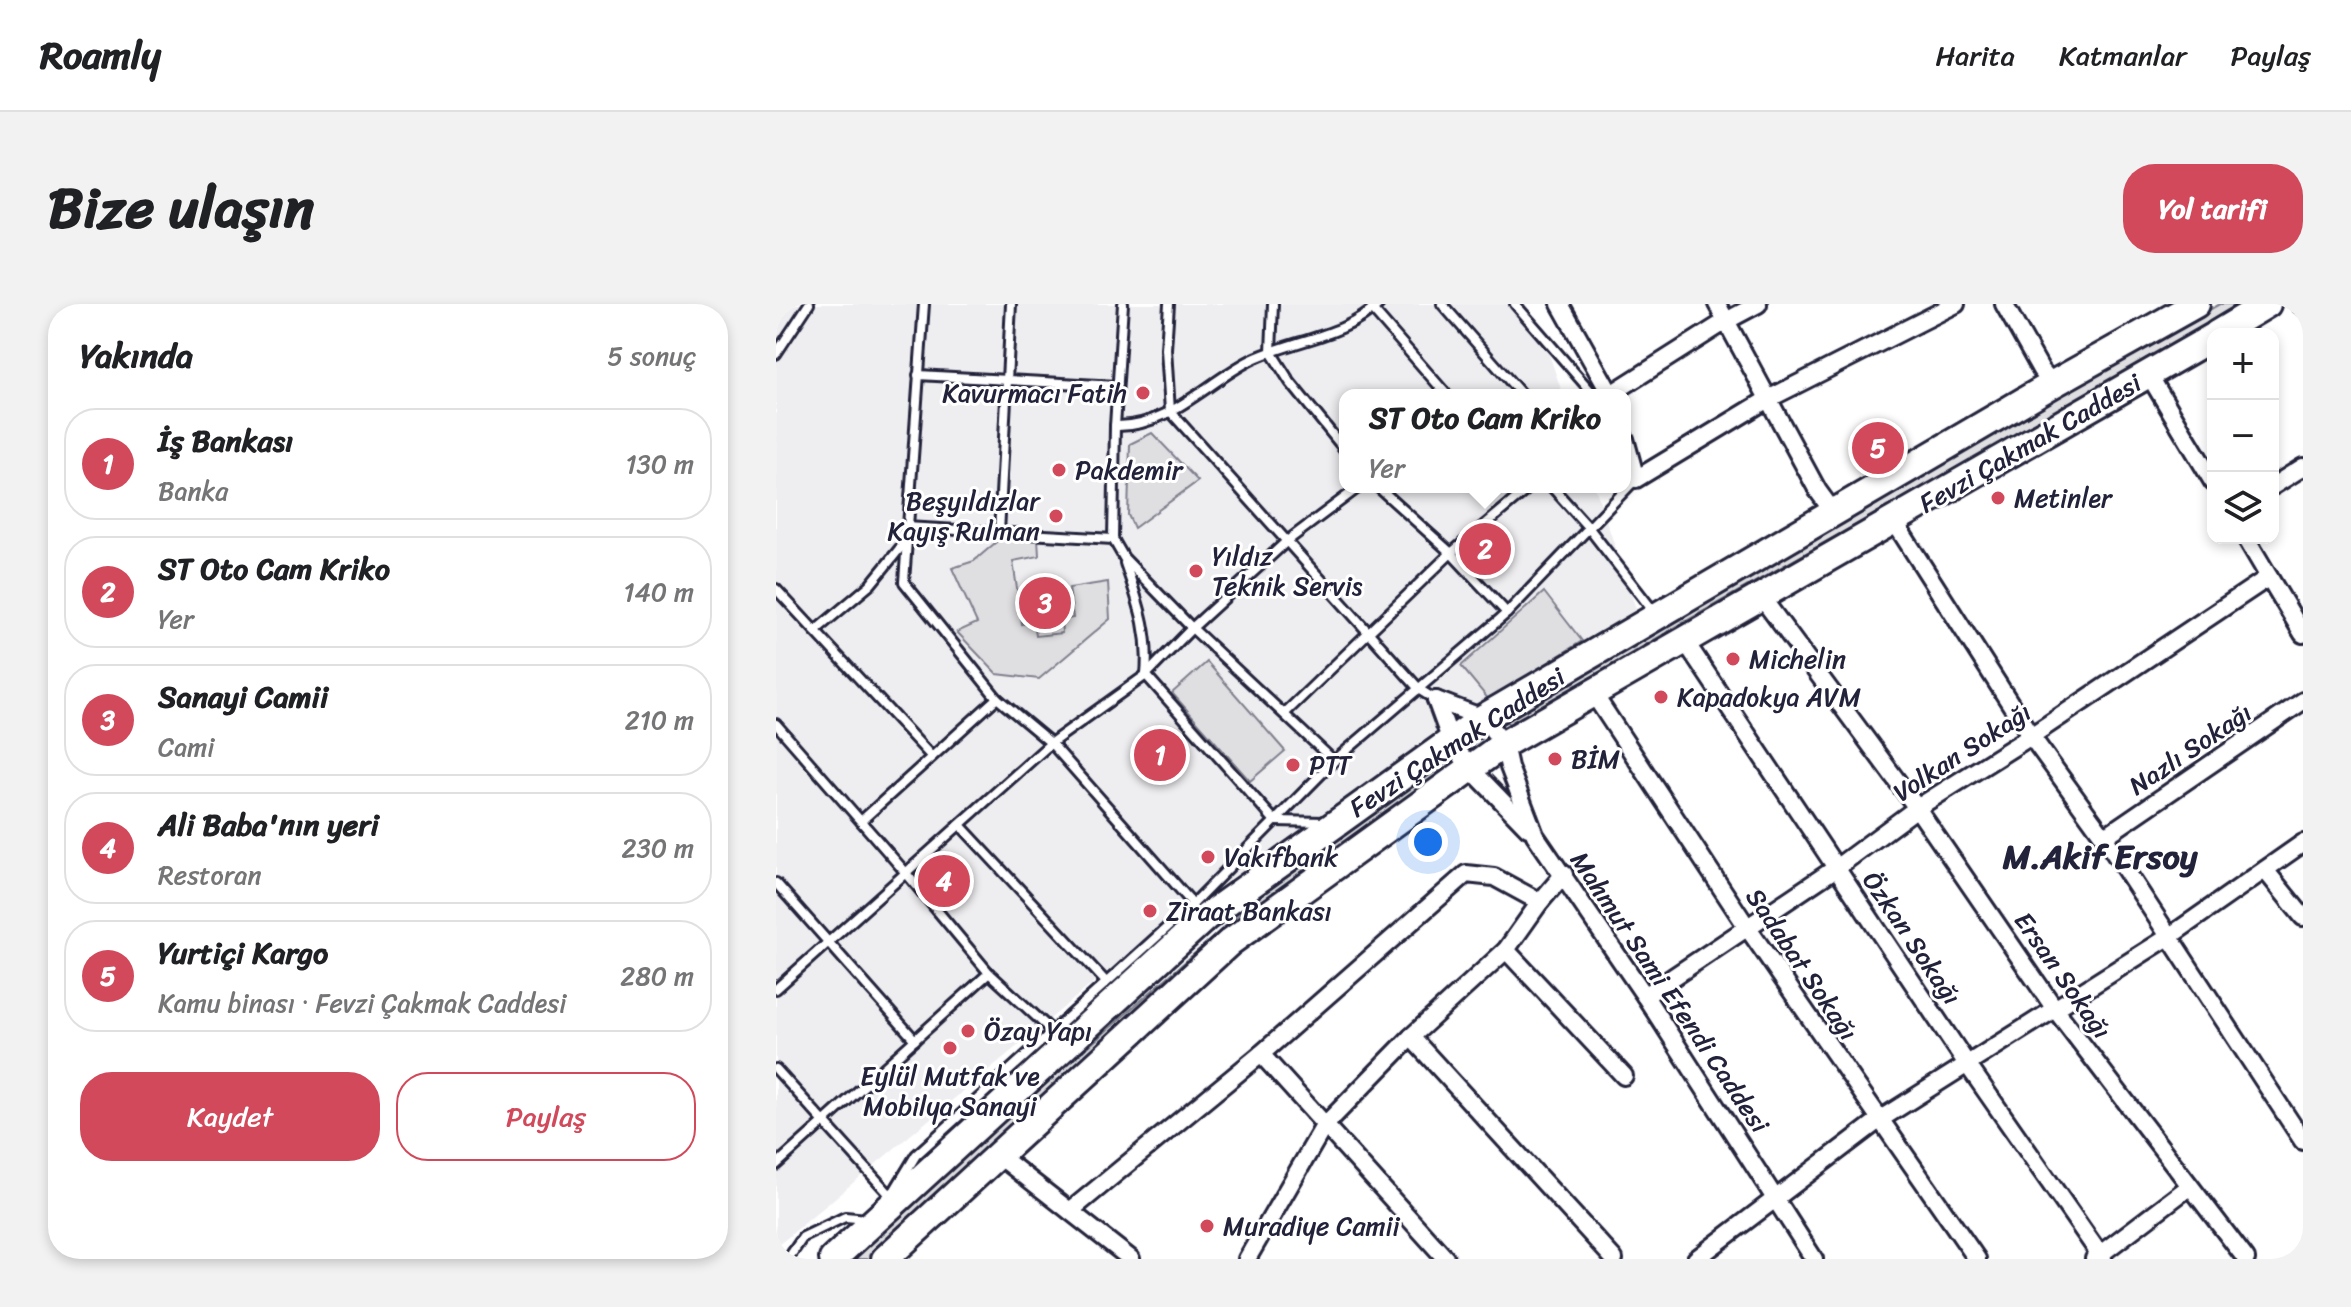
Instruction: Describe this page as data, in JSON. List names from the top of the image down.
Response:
{
  "streets": {
    "main road": ["Fevzi Çakmak Caddesi"],
    "street": [
      "Nazlı Sokağı",
      "Volkan Sokağı",
      "Özkan Sokağı",
      "Sadabat Sokağı",
      "Ersan Sokağı",
      "Mahmut Sami Efendi Caddesi"
    ]
  },
  "crossings": [
    ["Fevzi Çakmak Caddesi", "Özkan Sokağı"],
    ["Fevzi Çakmak Caddesi", "Sadabat Sokağı"],
    ["Fevzi Çakmak Caddesi", "Ersan Sokağı"],
    ["Fevzi Çakmak Caddesi", "Mahmut Sami Efendi Caddesi"],
    ["Volkan Sokağı", "Özkan Sokağı"],
    ["Volkan Sokağı", "Sadabat Sokağı"],
    ["Volkan Sokağı", "Ersan Sokağı"],
    ["Volkan Sokağı", "Mahmut Sami Efendi Caddesi"]
  ],
  "districts": ["M.Akif Ersoy"],
  "places": [
    "Kavurmacı Fatih",
    "Pakdemir",
    "Metinler",
    "Beşyıldızlar Kayış Rulman",
    "Yıldız Teknik Servis",
    "Michelin",
    "Kapadokya AVM",
    "BİM",
    "PTT",
    "Vakıfbank",
    "Ziraat Bankası",
    "Özay Yapı",
    "Eylül Mutfak ve Mobilya Sanayi",
    "Muradiye Camii"
  ],
  "page": {
    "header": "Roamly",
    "nav": ["Harita", "Katmanlar", "Paylaş"],
    "title": "Bize ulaşın",
    "buttons": [
      "Yol tarifi",
      ["Kaydet", "Paylaş"]
    ],
    "heading": ["Yakında", "5 sonuç"],
    "map_buttons": ["+", "−"],
    "popup": ["ST Oto Cam Kriko", "Yer"],
    "list": [
      {
        "mark": "1",
        "name": "İş Bankası",
        "note": "Banka",
        "value": "130 m"
      },
      {
        "mark": "2",
        "name": "ST Oto Cam Kriko",
        "note": "Yer",
        "value": "140 m"
      },
      {
        "mark": "3",
        "name": "Sanayi Camii",
        "note": "Cami",
        "value": "210 m"
      },
      {
        "mark": "4",
        "name": "Ali Baba'nın yeri",
        "note": "Restoran",
        "value": "230 m"
      },
      {
        "mark": "5",
        "name": "Yurtiçi Kargo",
        "note": "Kamu binası · Fevzi Çakmak Caddesi",
        "value": "280 m"
      }
    ],
    "pins": [
      "5",
      "2",
      "3",
      "1",
      "4"
    ]
  }
}
